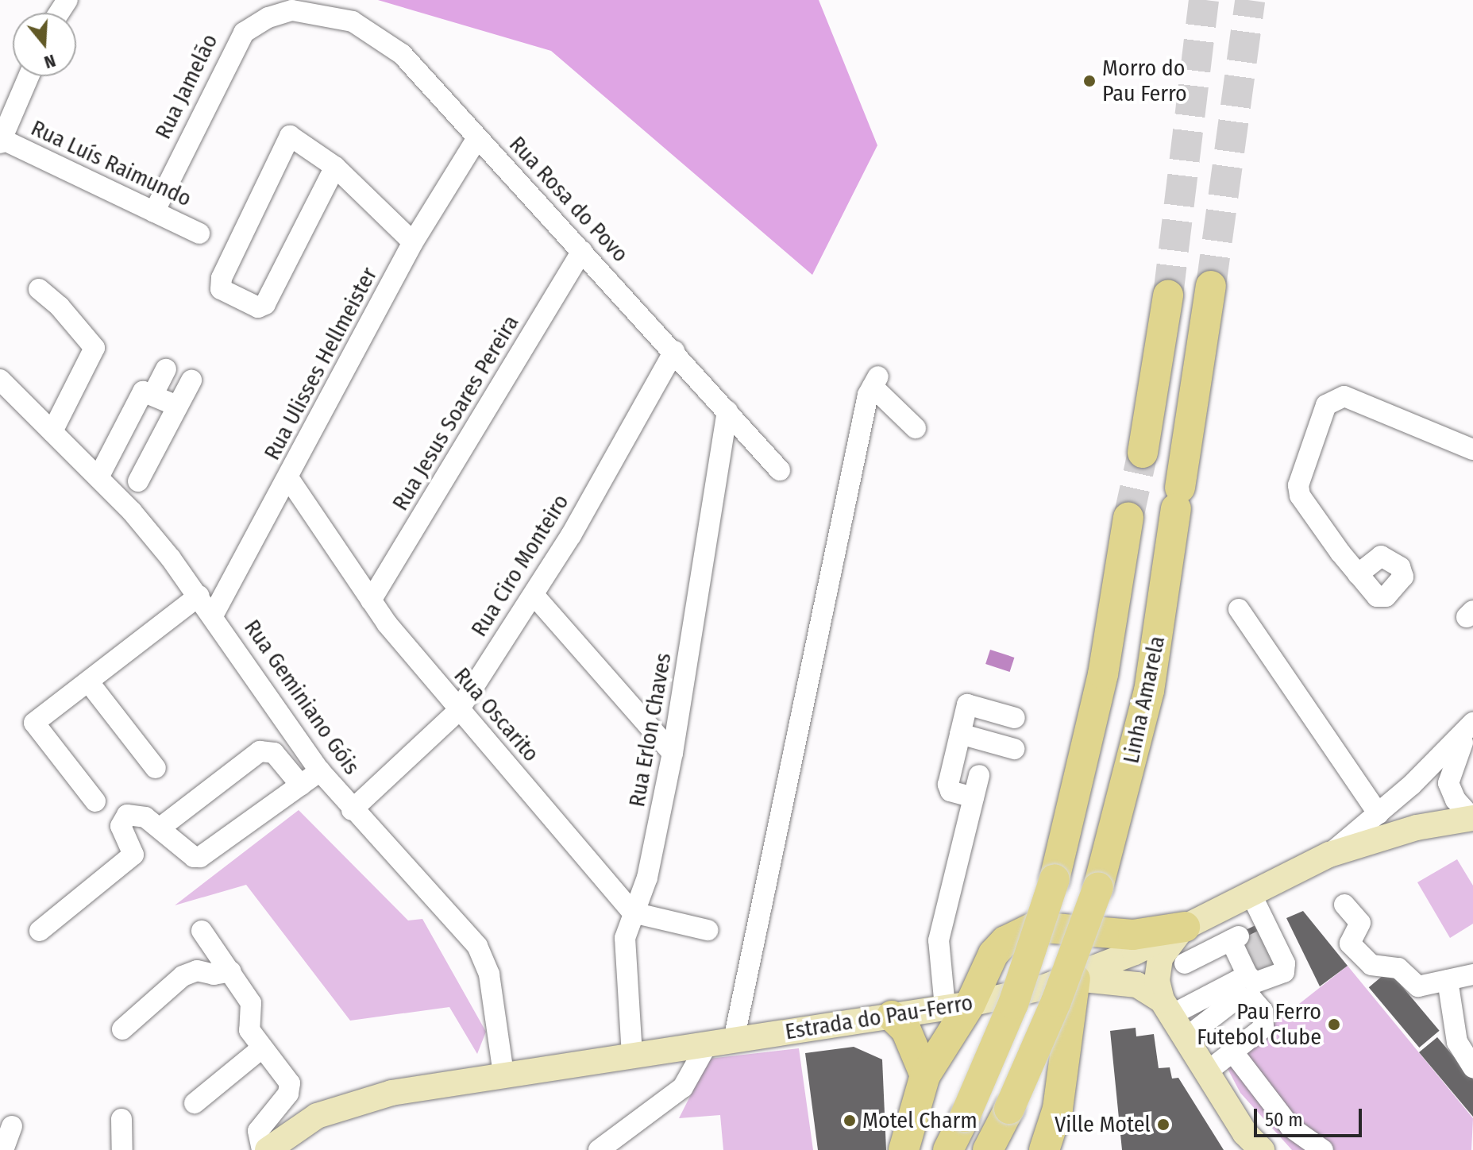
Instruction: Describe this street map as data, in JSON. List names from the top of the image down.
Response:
{
  "streets": {
    "highway": ["Linha Amarela"],
    "main road": ["Estrada do Pau-Ferro"],
    "street": [
      "Rua Jamelão",
      "Rua Luís Raimundo",
      "Rua Rosa do Povo",
      "Rua Ulisses Hellmeister",
      "Rua Jesus Soares Pereira",
      "Rua Ciro Monteiro",
      "Rua Geminiano Góis",
      "Rua Oscarito",
      "Rua Erlon Chaves"
    ]
  },
  "crossings": [
    ["Rua Jamelão", "Rua Luís Raimundo"],
    ["Rua Jamelão", "Rua Rosa do Povo"],
    ["Rua Rosa do Povo", "Rua Ulisses Hellmeister"],
    ["Rua Rosa do Povo", "Rua Jesus Soares Pereira"],
    ["Rua Rosa do Povo", "Rua Ciro Monteiro"],
    ["Rua Rosa do Povo", "Rua Erlon Chaves"],
    ["Rua Ulisses Hellmeister", "Rua Geminiano Góis"],
    ["Rua Ulisses Hellmeister", "Rua Oscarito"],
    ["Rua Jesus Soares Pereira", "Rua Oscarito"],
    ["Rua Ciro Monteiro", "Rua Geminiano Góis"],
    ["Rua Ciro Monteiro", "Rua Oscarito"],
    ["Rua Geminiano Góis", "Estrada do Pau-Ferro"],
    ["Rua Oscarito", "Rua Erlon Chaves"],
    ["Rua Erlon Chaves", "Estrada do Pau-Ferro"]
  ],
  "places": [
    "Morro do Pau Ferro",
    "Pau Ferro Futebol Clube",
    "Motel Charm",
    "Ville Motel"
  ],
  "scale_bar": "50 m",
  "north": "bottom"
}
